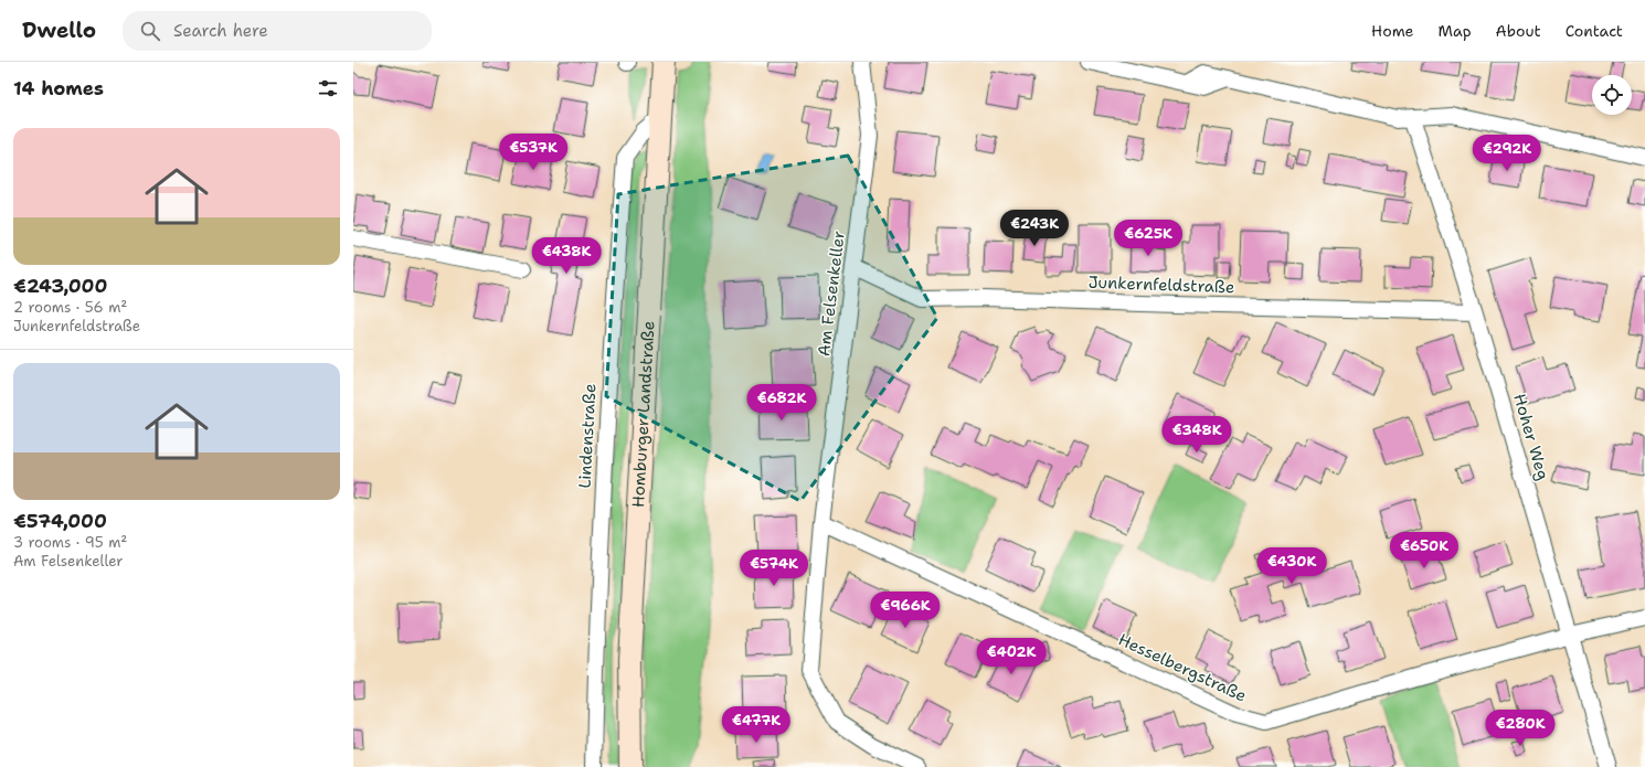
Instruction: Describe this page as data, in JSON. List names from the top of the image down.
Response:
{
  "streets": {
    "street": [
      "Junkernfeldstraße",
      "Am Felsenkeller",
      "Homburger Landstraße",
      "Lindenstraße",
      "Hoher Weg",
      "Hesselbergstraße"
    ]
  },
  "crossings": [
    ["Junkernfeldstraße", "Am Felsenkeller"],
    ["Junkernfeldstraße", "Hoher Weg"],
    ["Am Felsenkeller", "Hesselbergstraße"],
    ["Homburger Landstraße", "Lindenstraße"],
    ["Hoher Weg", "Hesselbergstraße"]
  ],
  "page": {
    "header": "Dwello",
    "search": "Search here",
    "nav": [
      "Home",
      "Map",
      "About",
      "Contact"
    ],
    "heading": "14 homes",
    "list": [
      {
        "name": "€243,000",
        "note": "2 rooms · 56 m² · Junkernfeldstraße"
      },
      {
        "name": "€574,000",
        "note": "3 rooms · 95 m² · Am Felsenkeller"
      }
    ],
    "price": [
      "€537K",
      "€292K",
      "€243K",
      "€625K",
      "€438K",
      "€682K",
      "€348K",
      "€650K",
      "€430K",
      "€574K",
      "€966K",
      "€402K",
      "€477K",
      "€280K"
    ]
  }
}
